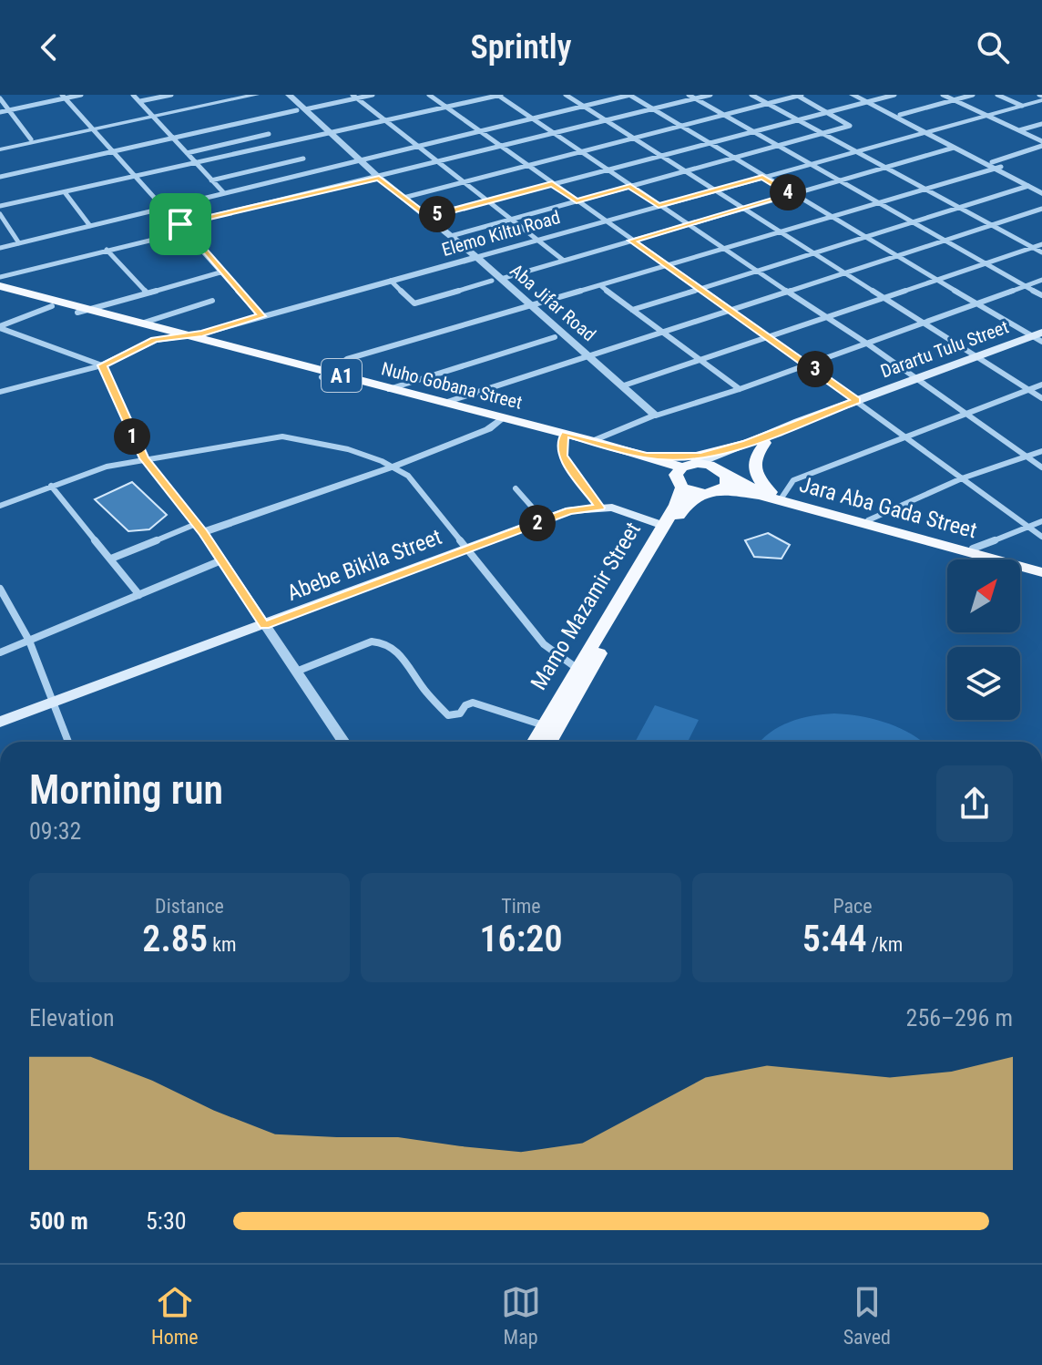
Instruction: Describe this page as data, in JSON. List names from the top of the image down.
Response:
{
  "streets": {
    "main road": [
      "Darartu Tulu Street",
      "A1",
      "Nuho Gobana Street",
      "Jara Aba Gada Street",
      "Abebe Bikila Street",
      "Mamo Mazamir Street"
    ],
    "street": ["Elemo Kiltu Road", "Aba Jifar Road"]
  },
  "crossings": [
    ["Elemo Kiltu Road", "Aba Jifar Road"],
    ["Elemo Kiltu Road", "Nuho Gobana Street"],
    ["Darartu Tulu Street", "Jara Aba Gada Street"],
    ["Nuho Gobana Street", "Mamo Mazamir Street"],
    ["Abebe Bikila Street", "Mamo Mazamir Street"]
  ],
  "north": "top right",
  "page": {
    "header": "Sprintly",
    "pins": [
      "4",
      "5",
      "3",
      "1",
      "2"
    ],
    "heading": ["Morning run", "09:32"],
    "stats": [
      ["Distance", "2.85 km"],
      ["Time", "16:20"],
      ["Pace", "5:44 /km"]
    ],
    "chart": ["Elevation", "256–296 m"],
    "list": [
      {
        "name": "500 m",
        "note": "5:30"
      }
    ],
    "tabs": ["Home", "Map", "Saved"]
  }
}
